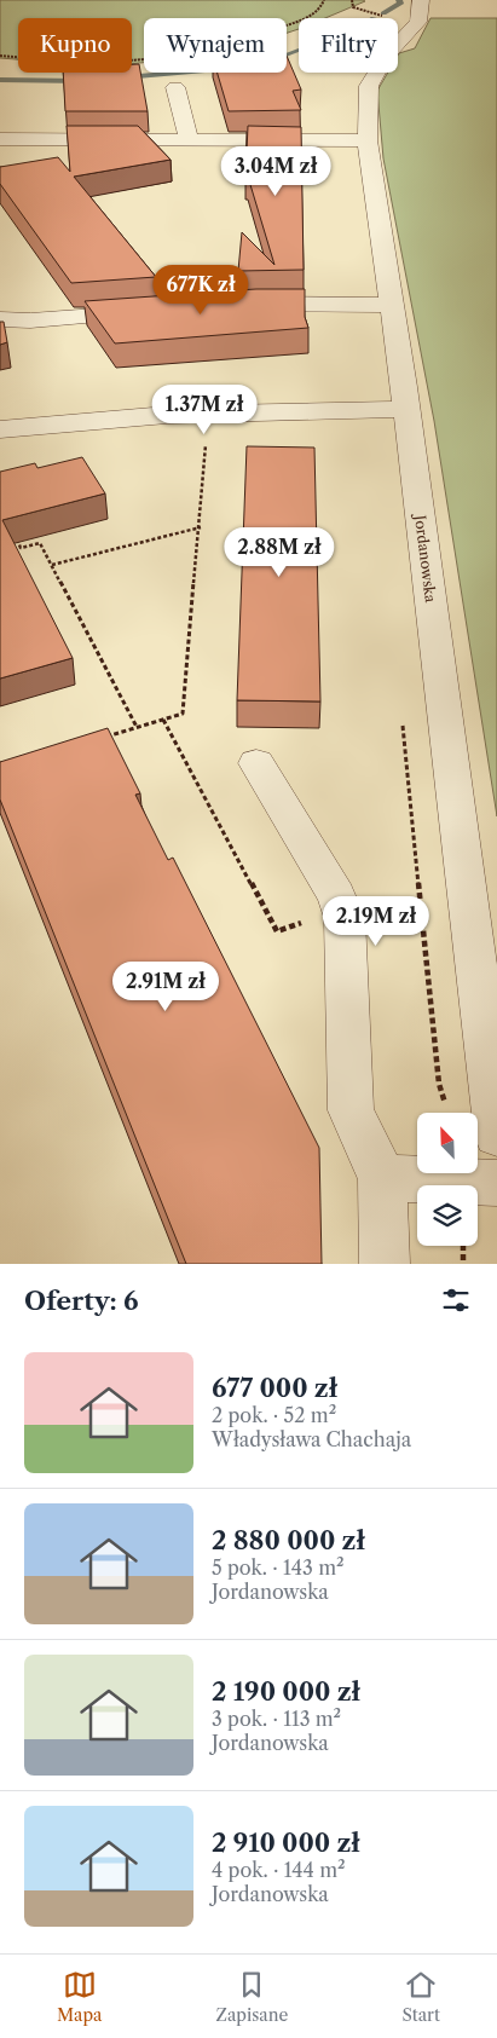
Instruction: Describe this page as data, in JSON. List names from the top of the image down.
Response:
{
  "streets": {
    "street": ["Jordanowska"]
  },
  "north": "top left",
  "page": {
    "chip": ["Kupno", "Wynajem", "Filtry"],
    "price": [
      "3.04M zł",
      "677K zł",
      "1.37M zł",
      "2.88M zł",
      "2.19M zł",
      "2.91M zł"
    ],
    "heading": "Oferty: 6",
    "list": [
      {
        "name": "677 000 zł",
        "note": "2 pok. · 52 m² · Władysława Chachaja"
      },
      {
        "name": "2 880 000 zł",
        "note": "5 pok. · 143 m² · Jordanowska"
      },
      {
        "name": "2 190 000 zł",
        "note": "3 pok. · 113 m² · Jordanowska"
      },
      {
        "name": "2 910 000 zł",
        "note": "4 pok. · 144 m² · Jordanowska"
      }
    ],
    "tabs": ["Mapa", "Zapisane", "Start"]
  }
}
